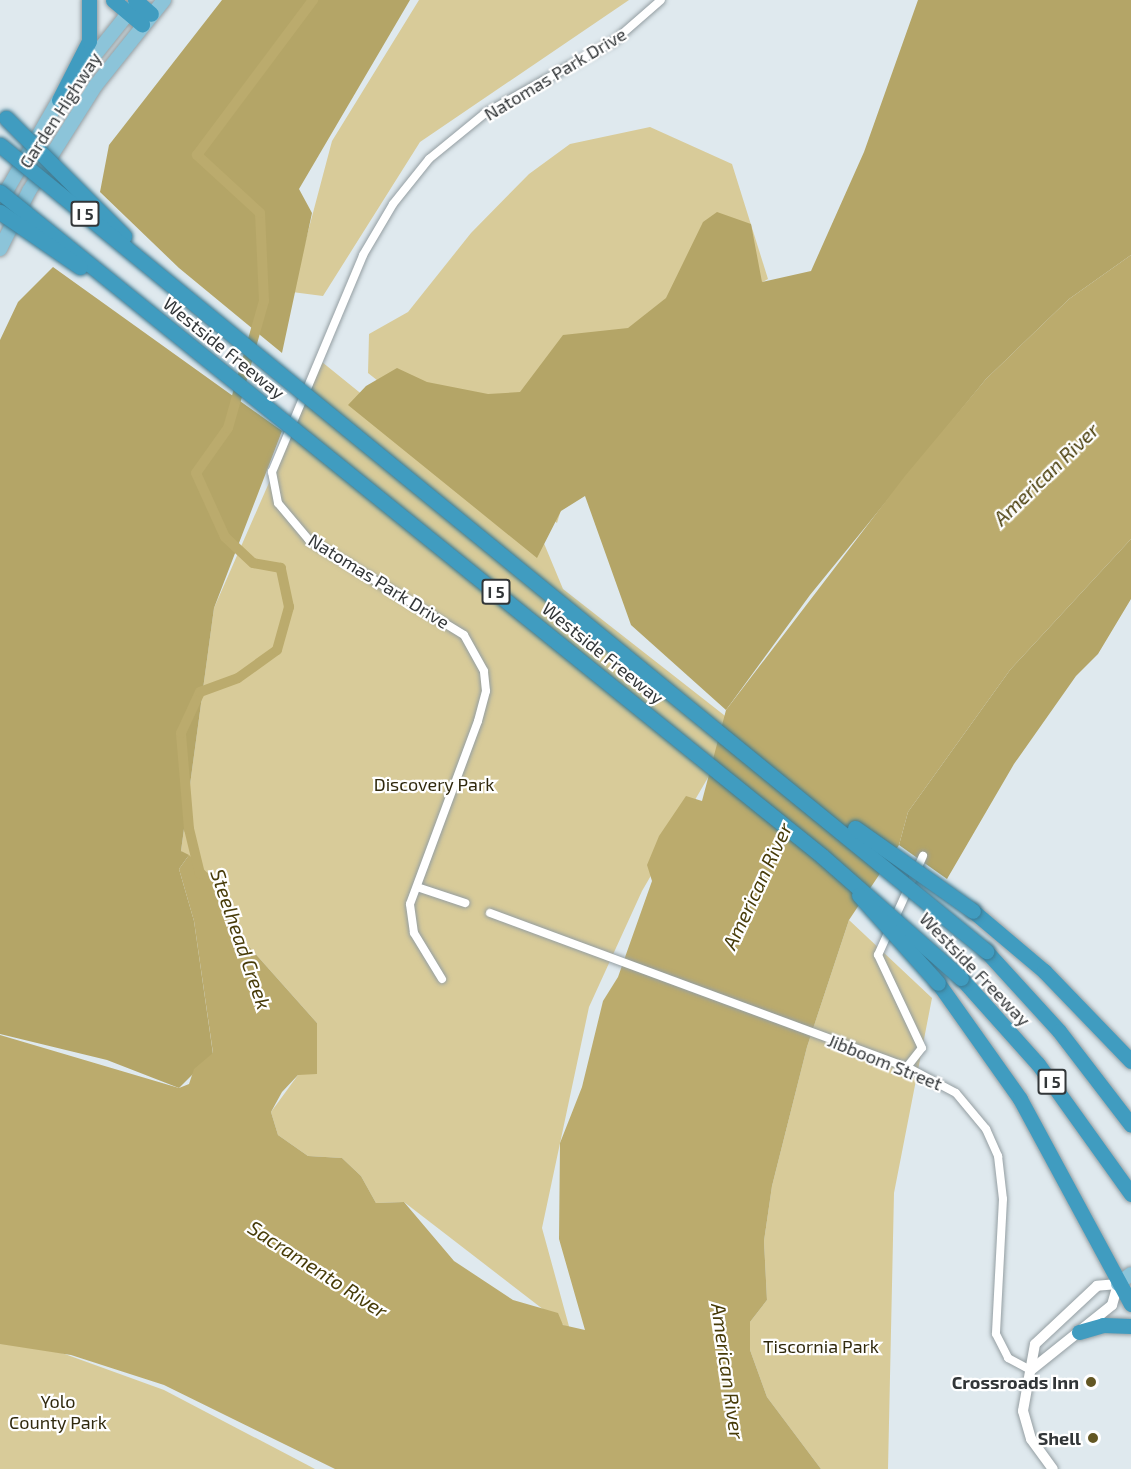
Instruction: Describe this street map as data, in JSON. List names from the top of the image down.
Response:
{
  "streets": {
    "highway": ["I 5", "Westside Freeway"],
    "main road": ["Garden Highway"],
    "street": ["Natomas Park Drive", "Jibboom Street"]
  },
  "water": ["American River", "Steelhead Creek", "Sacramento River"],
  "parks": ["Discovery Park", "Tiscornia Park", "Yolo County Park"],
  "places": ["Crossroads Inn", "Shell"]
}
